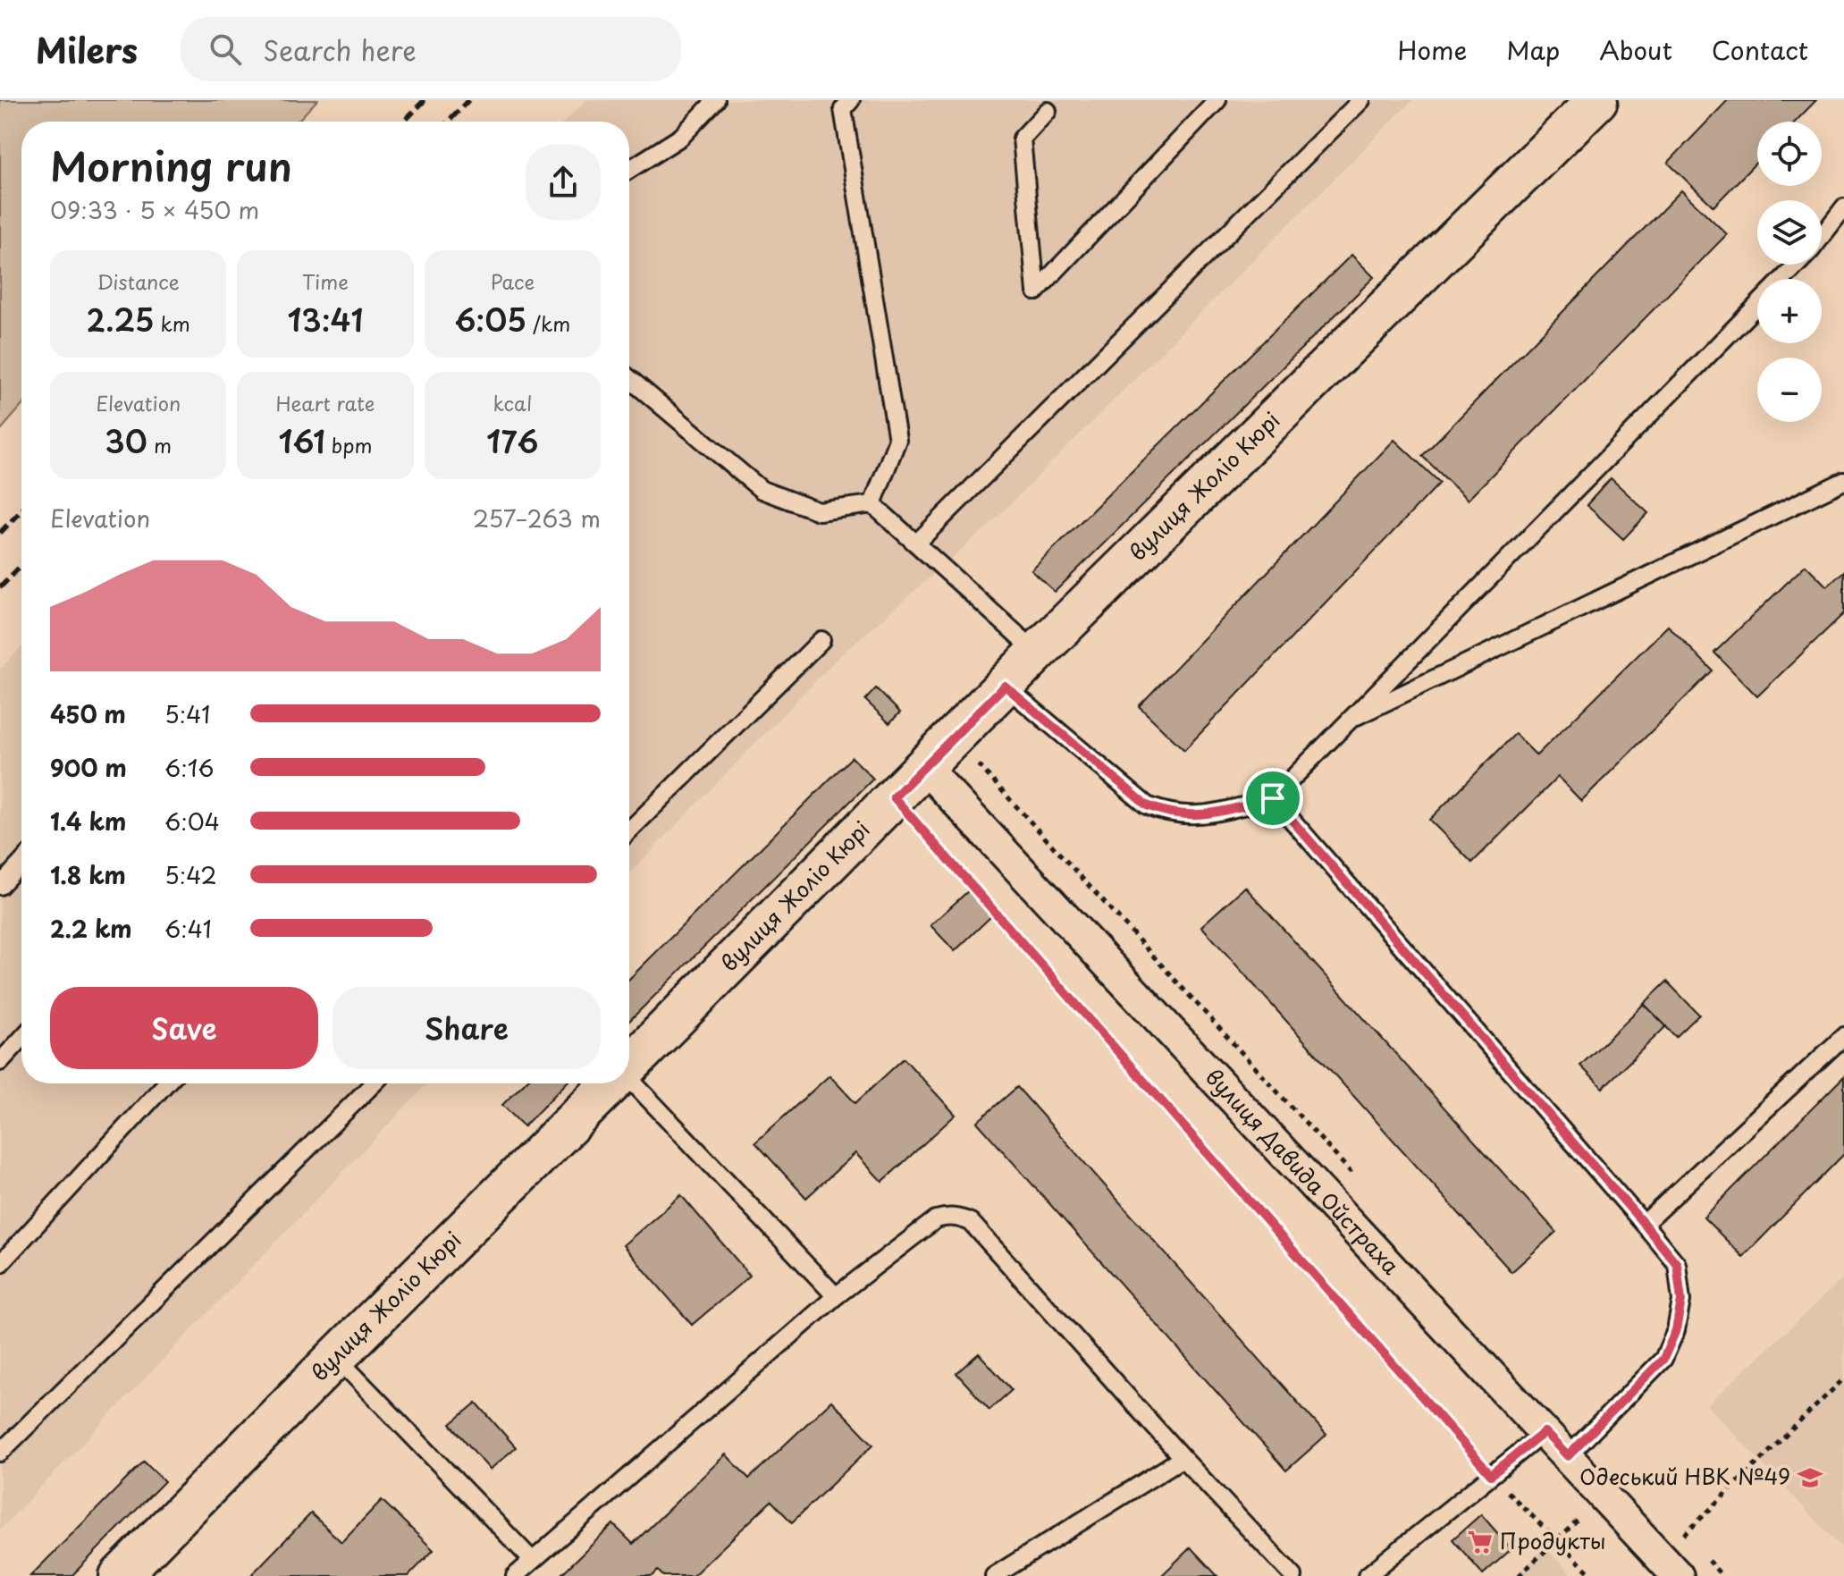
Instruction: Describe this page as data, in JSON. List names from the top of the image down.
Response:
{
  "streets": {
    "street": ["вулиця Жоліо Кюрі", "вулиця Давида Ойстраха"]
  },
  "crossings": [
    ["вулиця Жоліо Кюрі", "вулиця Давида Ойстраха"]
  ],
  "places": {
    "school or university": ["Одеський НВК №49"],
    "supermarket": ["Продукты"]
  },
  "page": {
    "header": "Milers",
    "search": "Search here",
    "nav": [
      "Home",
      "Map",
      "About",
      "Contact"
    ],
    "map_buttons": ["+", "−"],
    "heading": ["Morning run", "09:33 · 5 × 450 m"],
    "stats": [
      ["Distance", "2.25 km"],
      ["Time", "13:41"],
      ["Pace", "6:05 /km"],
      ["Elevation", "30 m"],
      ["Heart rate", "161 bpm"],
      ["kcal", "176"]
    ],
    "chart": ["Elevation", "257–263 m"],
    "list": [
      {
        "name": "450 m",
        "note": "5:41"
      },
      {
        "name": "900 m",
        "note": "6:16"
      },
      {
        "name": "1.4 km",
        "note": "6:04"
      },
      {
        "name": "1.8 km",
        "note": "5:42"
      },
      {
        "name": "2.2 km",
        "note": "6:41"
      }
    ],
    "buttons": ["Save", "Share"]
  }
}
